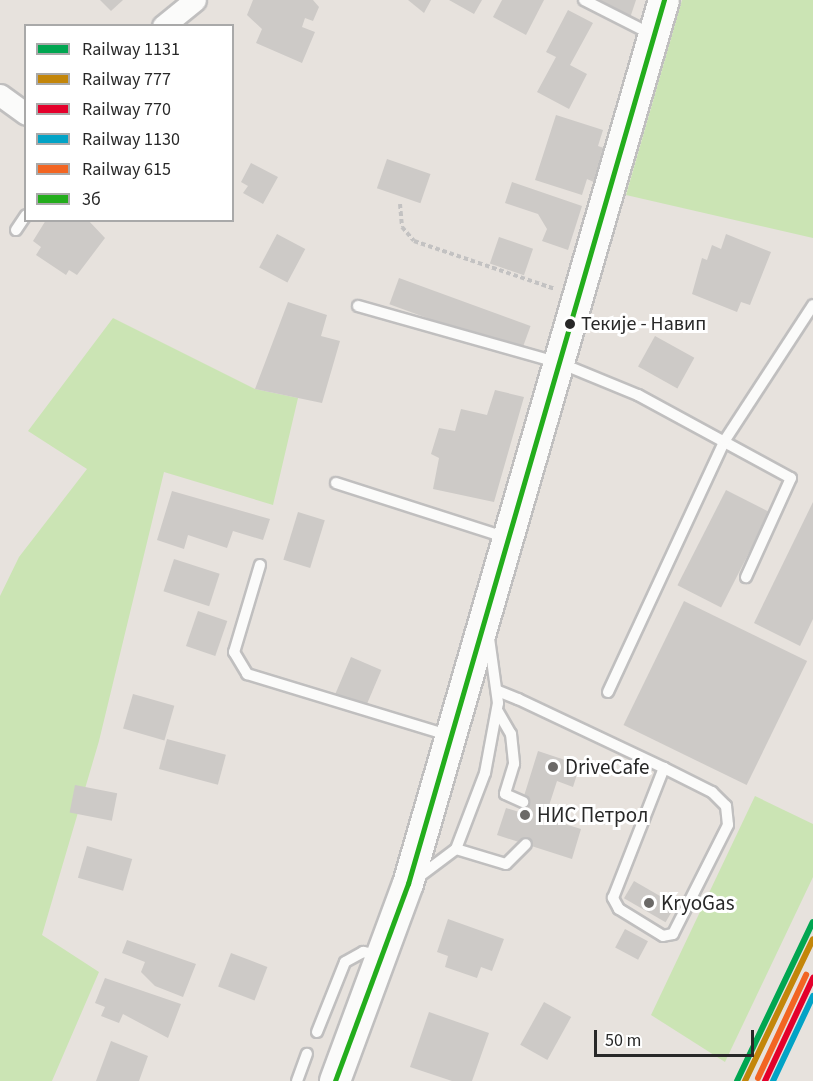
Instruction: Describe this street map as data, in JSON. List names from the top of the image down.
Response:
{
  "places": [
    "Текије - Навип",
    "DriveCafe",
    "НИС Петрол",
    "KryoGas"
  ],
  "lines": [
    "transit line 3б",
    "rail line 1131",
    "rail line 777",
    "rail line 615",
    "rail line 770",
    "rail line 1130"
  ],
  "legend": [
    "Railway 1131",
    "Railway 777",
    "Railway 770",
    "Railway 1130",
    "Railway 615",
    "3б"
  ],
  "scale_bar": "50 m"
}
